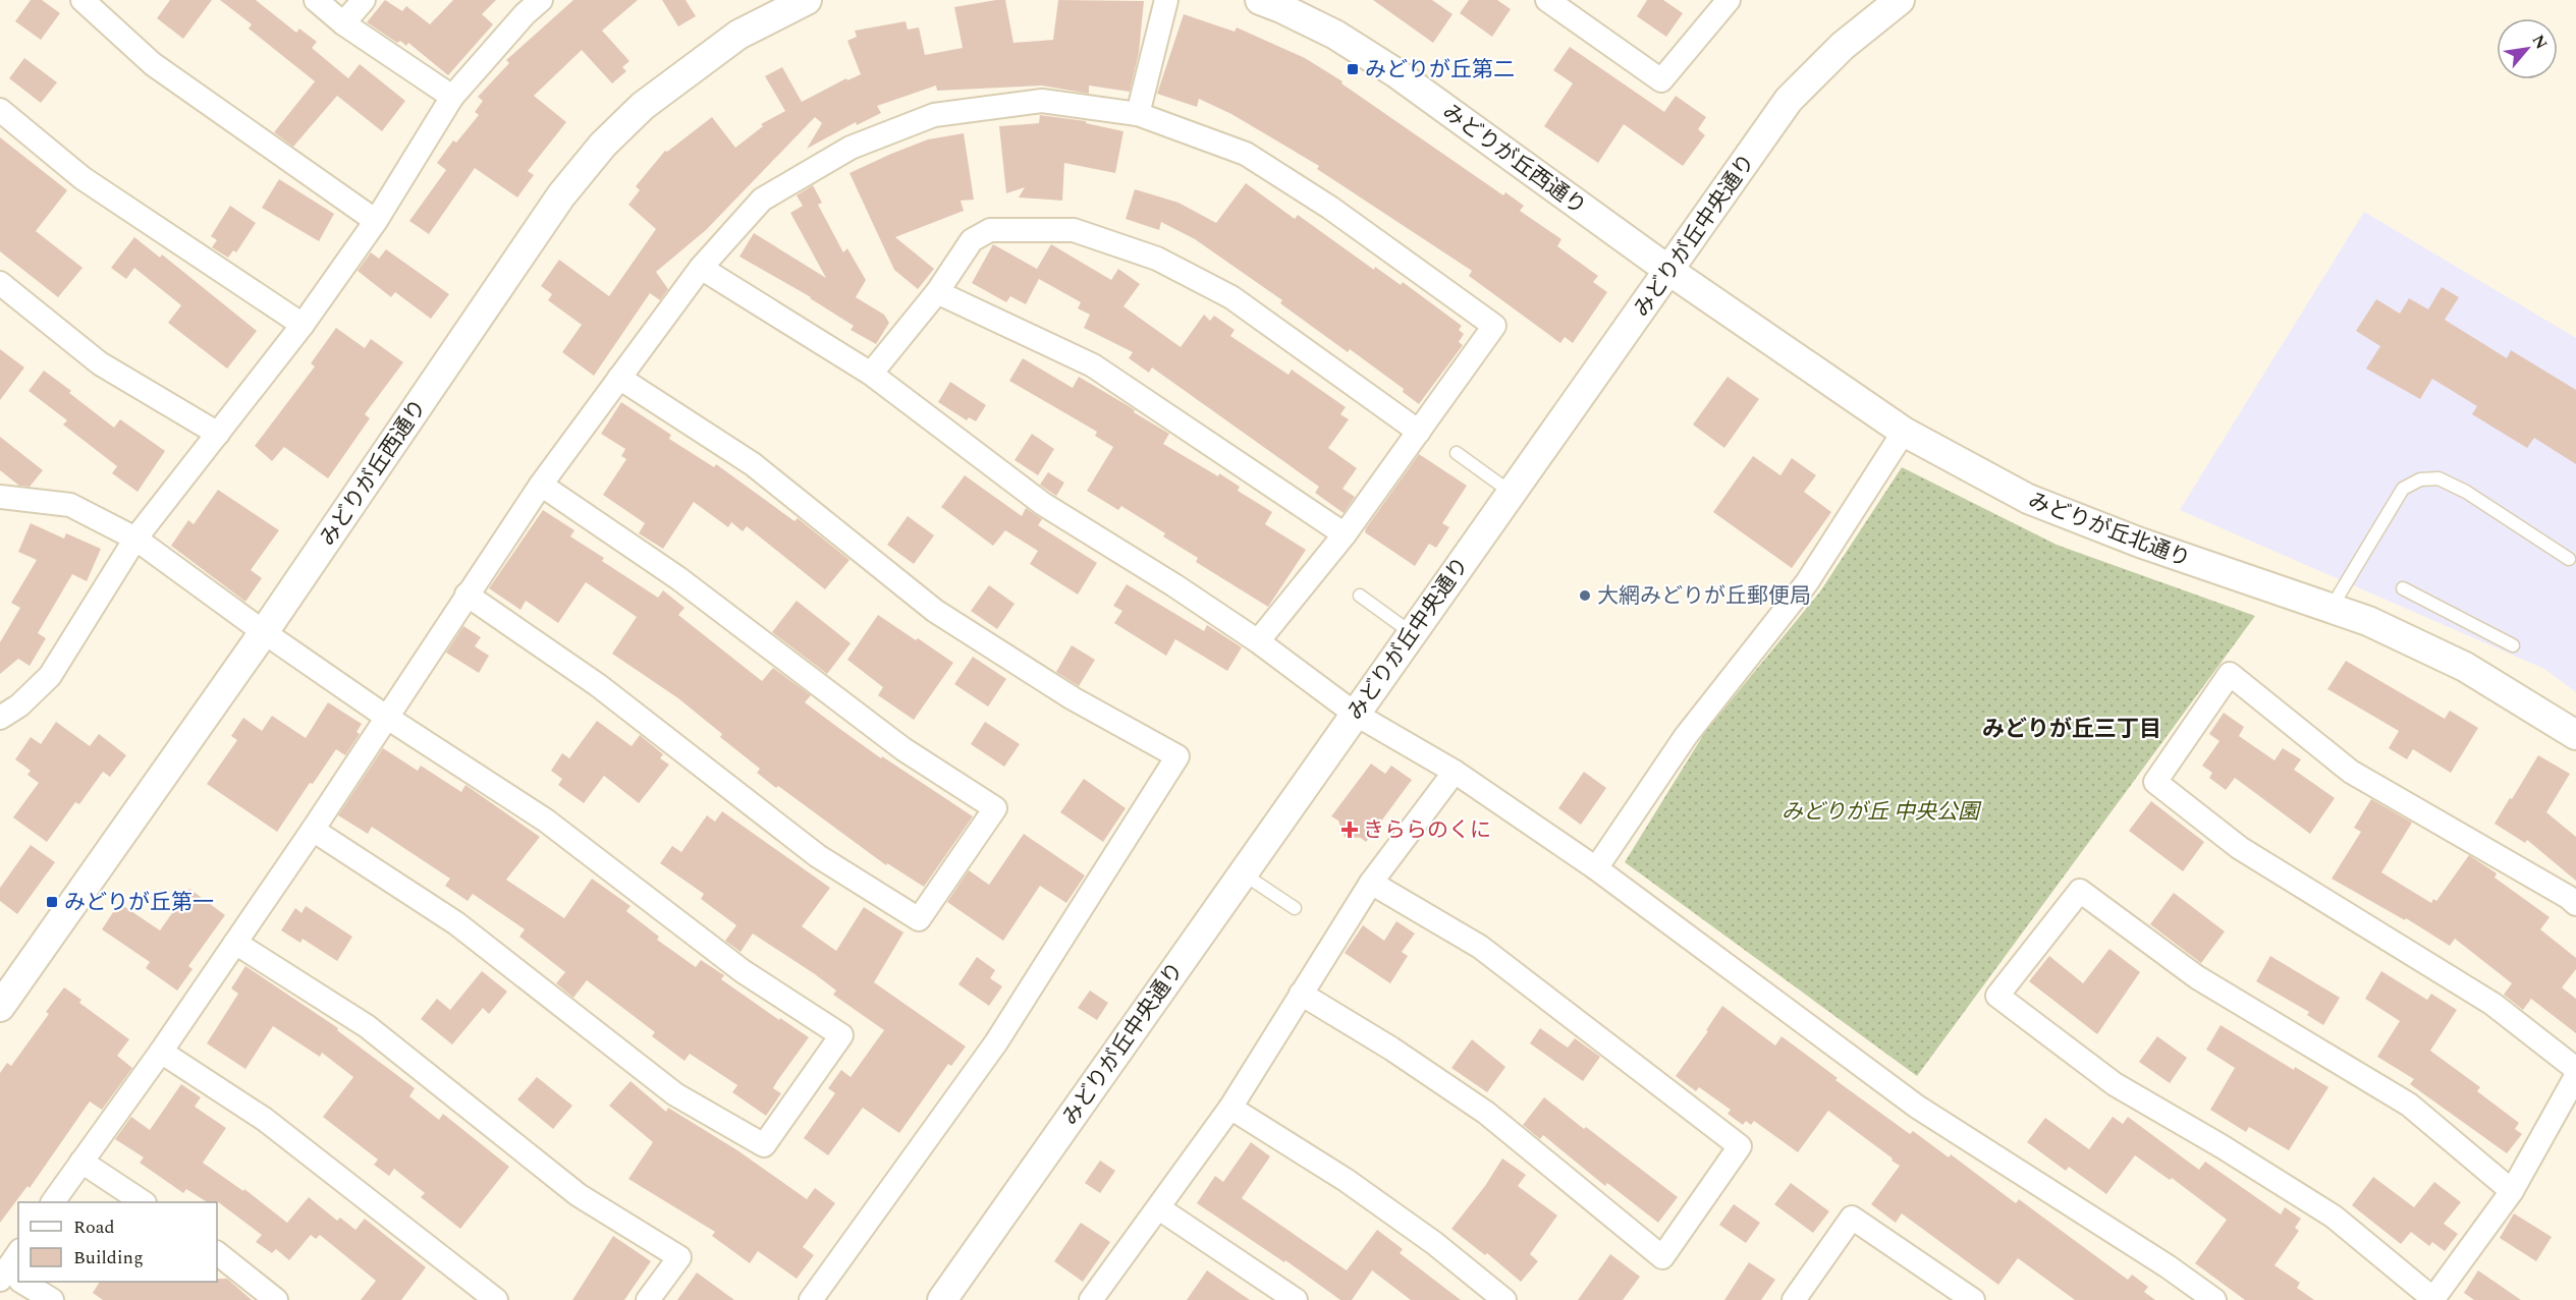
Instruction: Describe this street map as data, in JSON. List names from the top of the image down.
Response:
{
  "streets": {
    "street": ["みどりが丘西通り", "みどりが丘中央通り", "みどりが丘北通り"]
  },
  "crossings": [
    ["みどりが丘西通り", "みどりが丘中央通り"],
    ["みどりが丘西通り", "みどりが丘北通り"],
    ["みどりが丘中央通り", "みどりが丘北通り"]
  ],
  "districts": ["みどりが丘三丁目"],
  "parks": ["みどりが丘 中央公園"],
  "places": {
    "transit": ["みどりが丘第二", "みどりが丘第一"],
    "other": ["大網みどりが丘郵便局"],
    "health": ["きららのくに"]
  },
  "legend": ["Road", "Building"],
  "north": "top right"
}
